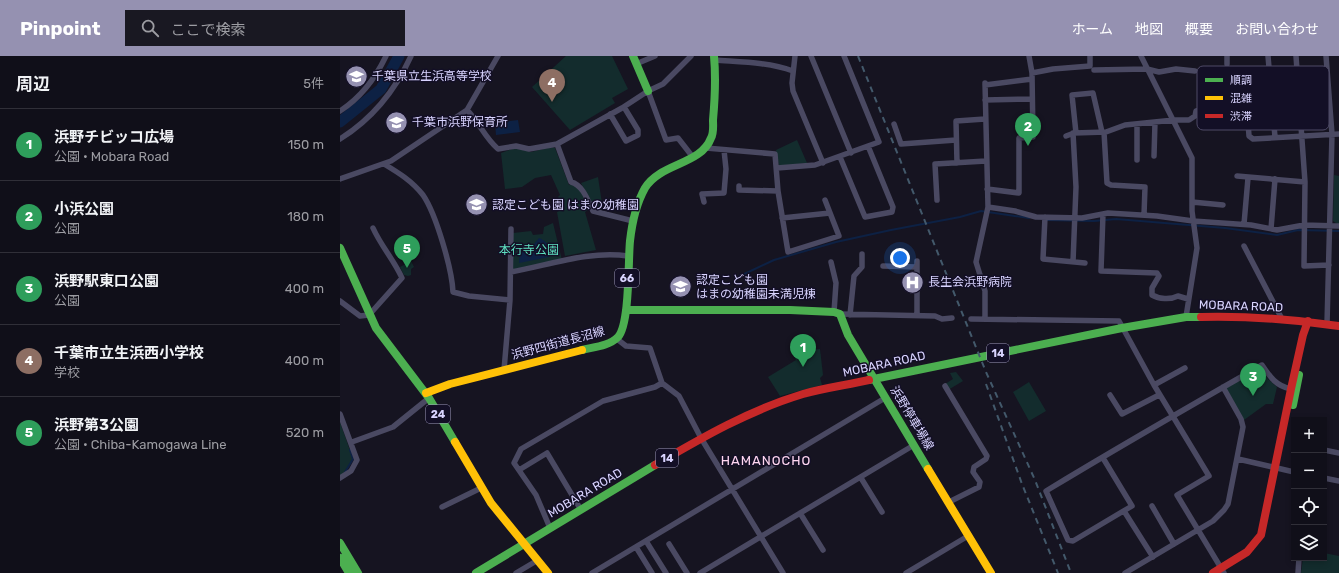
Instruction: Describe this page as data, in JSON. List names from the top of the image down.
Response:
{
  "streets": {
    "main road": [
      "66",
      "MOBARA ROAD",
      "浜野四街道長沼線",
      "14",
      "24",
      "浜野停車場線"
    ]
  },
  "crossings": [
    ["MOBARA ROAD", "24"],
    ["MOBARA ROAD", "浜野停車場線"],
    ["浜野四街道長沼線", "24"]
  ],
  "districts": ["HAMANOCHO"],
  "parks": ["本行寺公園"],
  "places": {
    "school or university": [
      "千葉県立生浜高等学校",
      "千葉市浜野保育所",
      "認定こども園 はまの幼稚園",
      "認定こども園 はまの幼稚園未満児棟"
    ],
    "hospital": ["長生会浜野病院"]
  },
  "legend": ["順調", "混雑", "渋滞"],
  "page": {
    "header": "Pinpoint",
    "search": "ここで検索",
    "nav": [
      "ホーム",
      "地図",
      "概要",
      "お問い合わせ"
    ],
    "heading": ["周辺", "5件"],
    "pins": [
      "4",
      "2",
      "5",
      "1",
      "3"
    ],
    "list": [
      {
        "mark": "1",
        "name": "浜野チビッコ広場",
        "note": "公園 · Mobara Road",
        "value": "150 m"
      },
      {
        "mark": "2",
        "name": "小浜公園",
        "note": "公園",
        "value": "180 m"
      },
      {
        "mark": "3",
        "name": "浜野駅東口公園",
        "note": "公園",
        "value": "400 m"
      },
      {
        "mark": "4",
        "name": "千葉市立生浜西小学校",
        "note": "学校",
        "value": "400 m"
      },
      {
        "mark": "5",
        "name": "浜野第3公園",
        "note": "公園 · Chiba-Kamogawa Line",
        "value": "520 m"
      }
    ],
    "map_buttons": ["+", "−"]
  }
}
